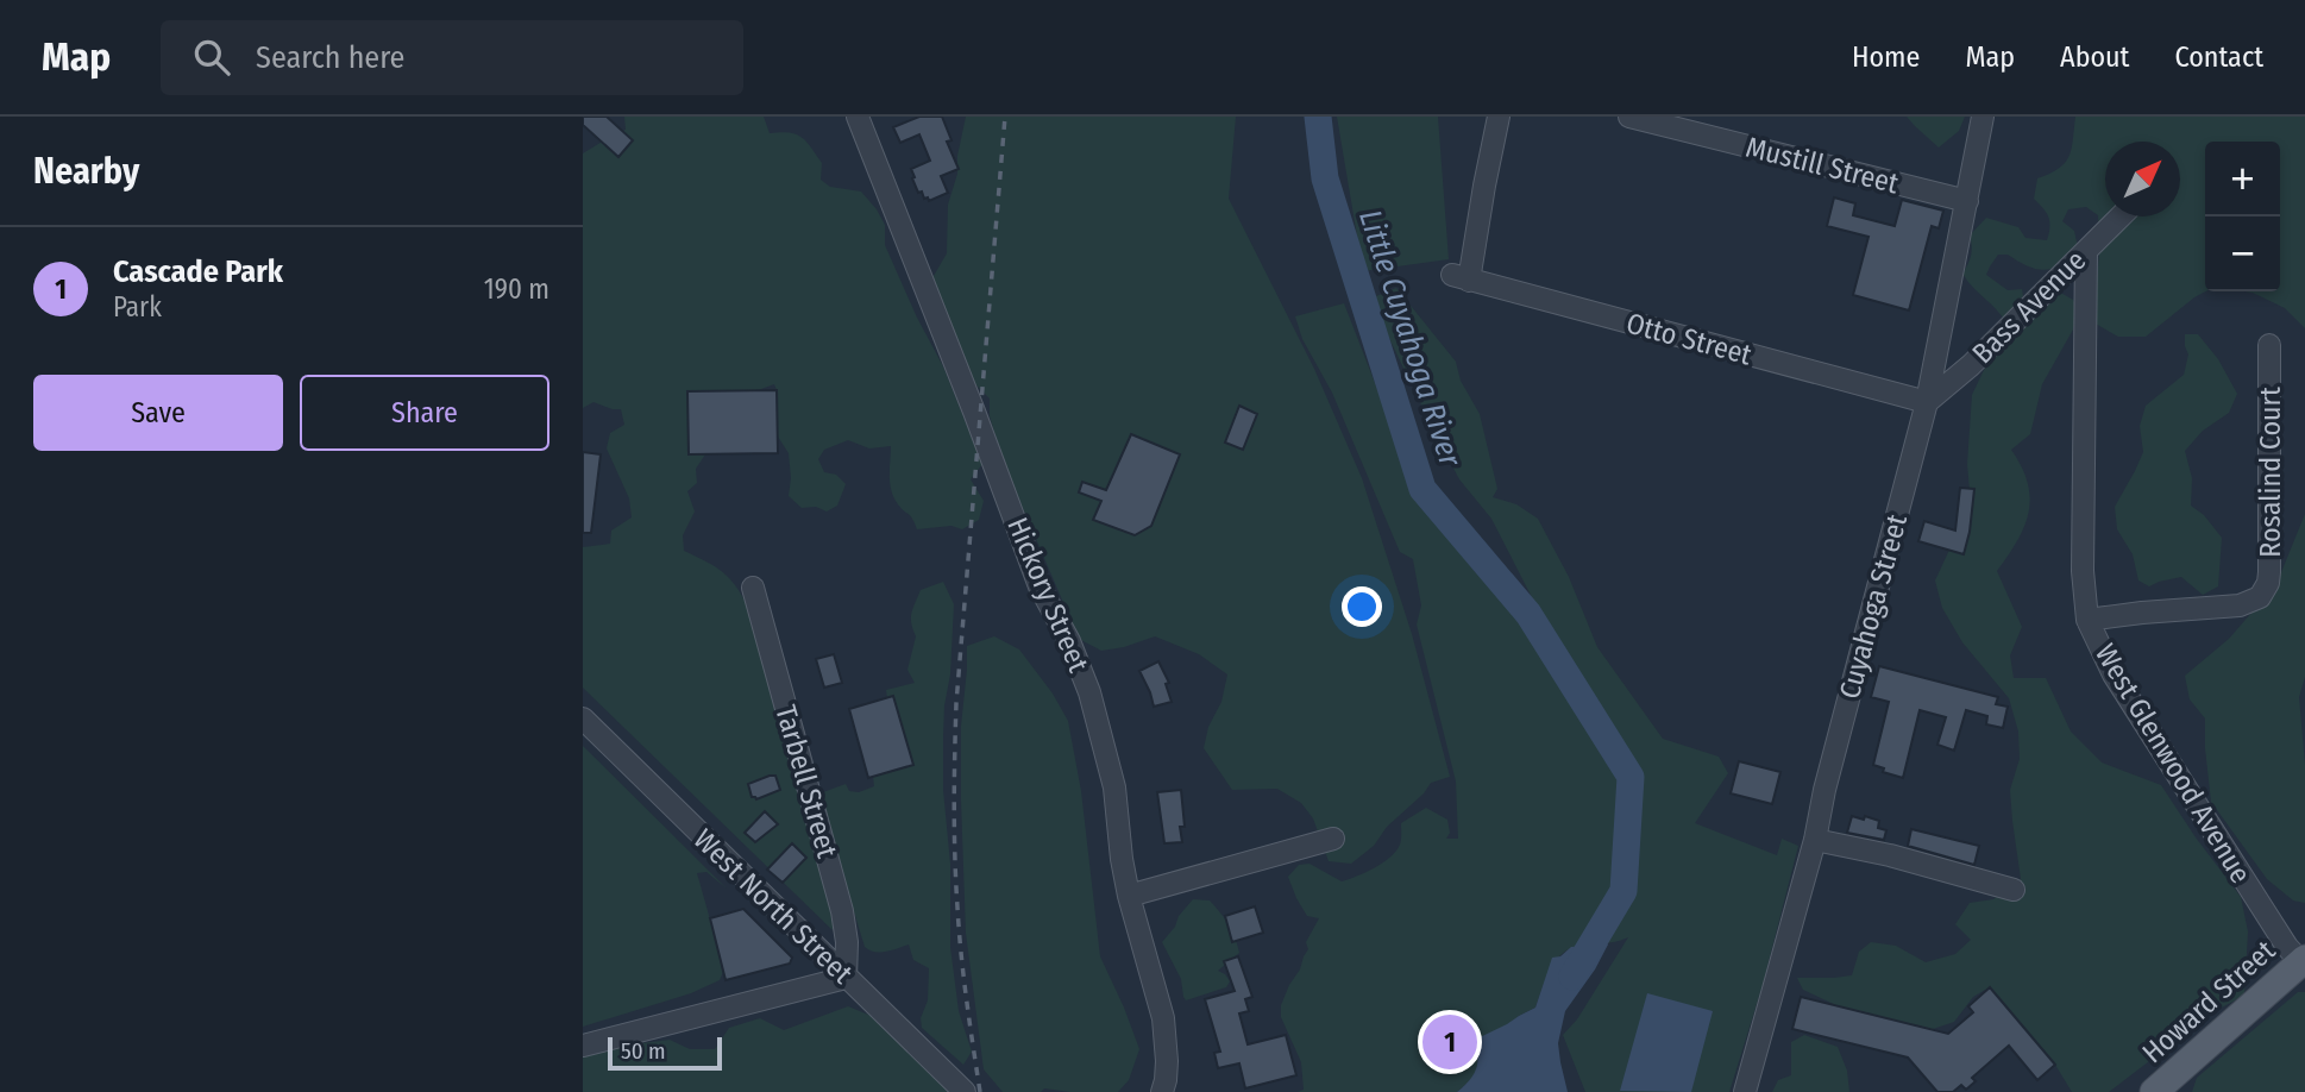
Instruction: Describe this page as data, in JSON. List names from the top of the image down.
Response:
{
  "streets": {
    "main road": ["Howard Street"],
    "street": [
      "Mustill Street",
      "Bass Avenue",
      "Otto Street",
      "Rosalind Court",
      "Hickory Street",
      "Cuyahoga Street",
      "West Glenwood Avenue",
      "Tarbell Street",
      "West North Street"
    ]
  },
  "crossings": [
    ["Mustill Street", "Cuyahoga Street"],
    ["Bass Avenue", "Otto Street"],
    ["Bass Avenue", "Cuyahoga Street"],
    ["Bass Avenue", "West Glenwood Avenue"],
    ["Otto Street", "Cuyahoga Street"],
    ["Rosalind Court", "West Glenwood Avenue"],
    ["West Glenwood Avenue", "Howard Street"],
    ["Tarbell Street", "West North Street"]
  ],
  "water": ["Little Cuyahoga River"],
  "scale_bar": "50 m",
  "north": "top right",
  "page": {
    "header": "Map",
    "search": "Search here",
    "nav": [
      "Home",
      "Map",
      "About",
      "Contact"
    ],
    "heading": "Nearby",
    "map_buttons": ["+", "−"],
    "list": [
      {
        "mark": "1",
        "name": "Cascade Park",
        "note": "Park",
        "value": "190 m"
      }
    ],
    "buttons": ["Save", "Share"],
    "pins": "1",
    "scale": "50 m"
  }
}
